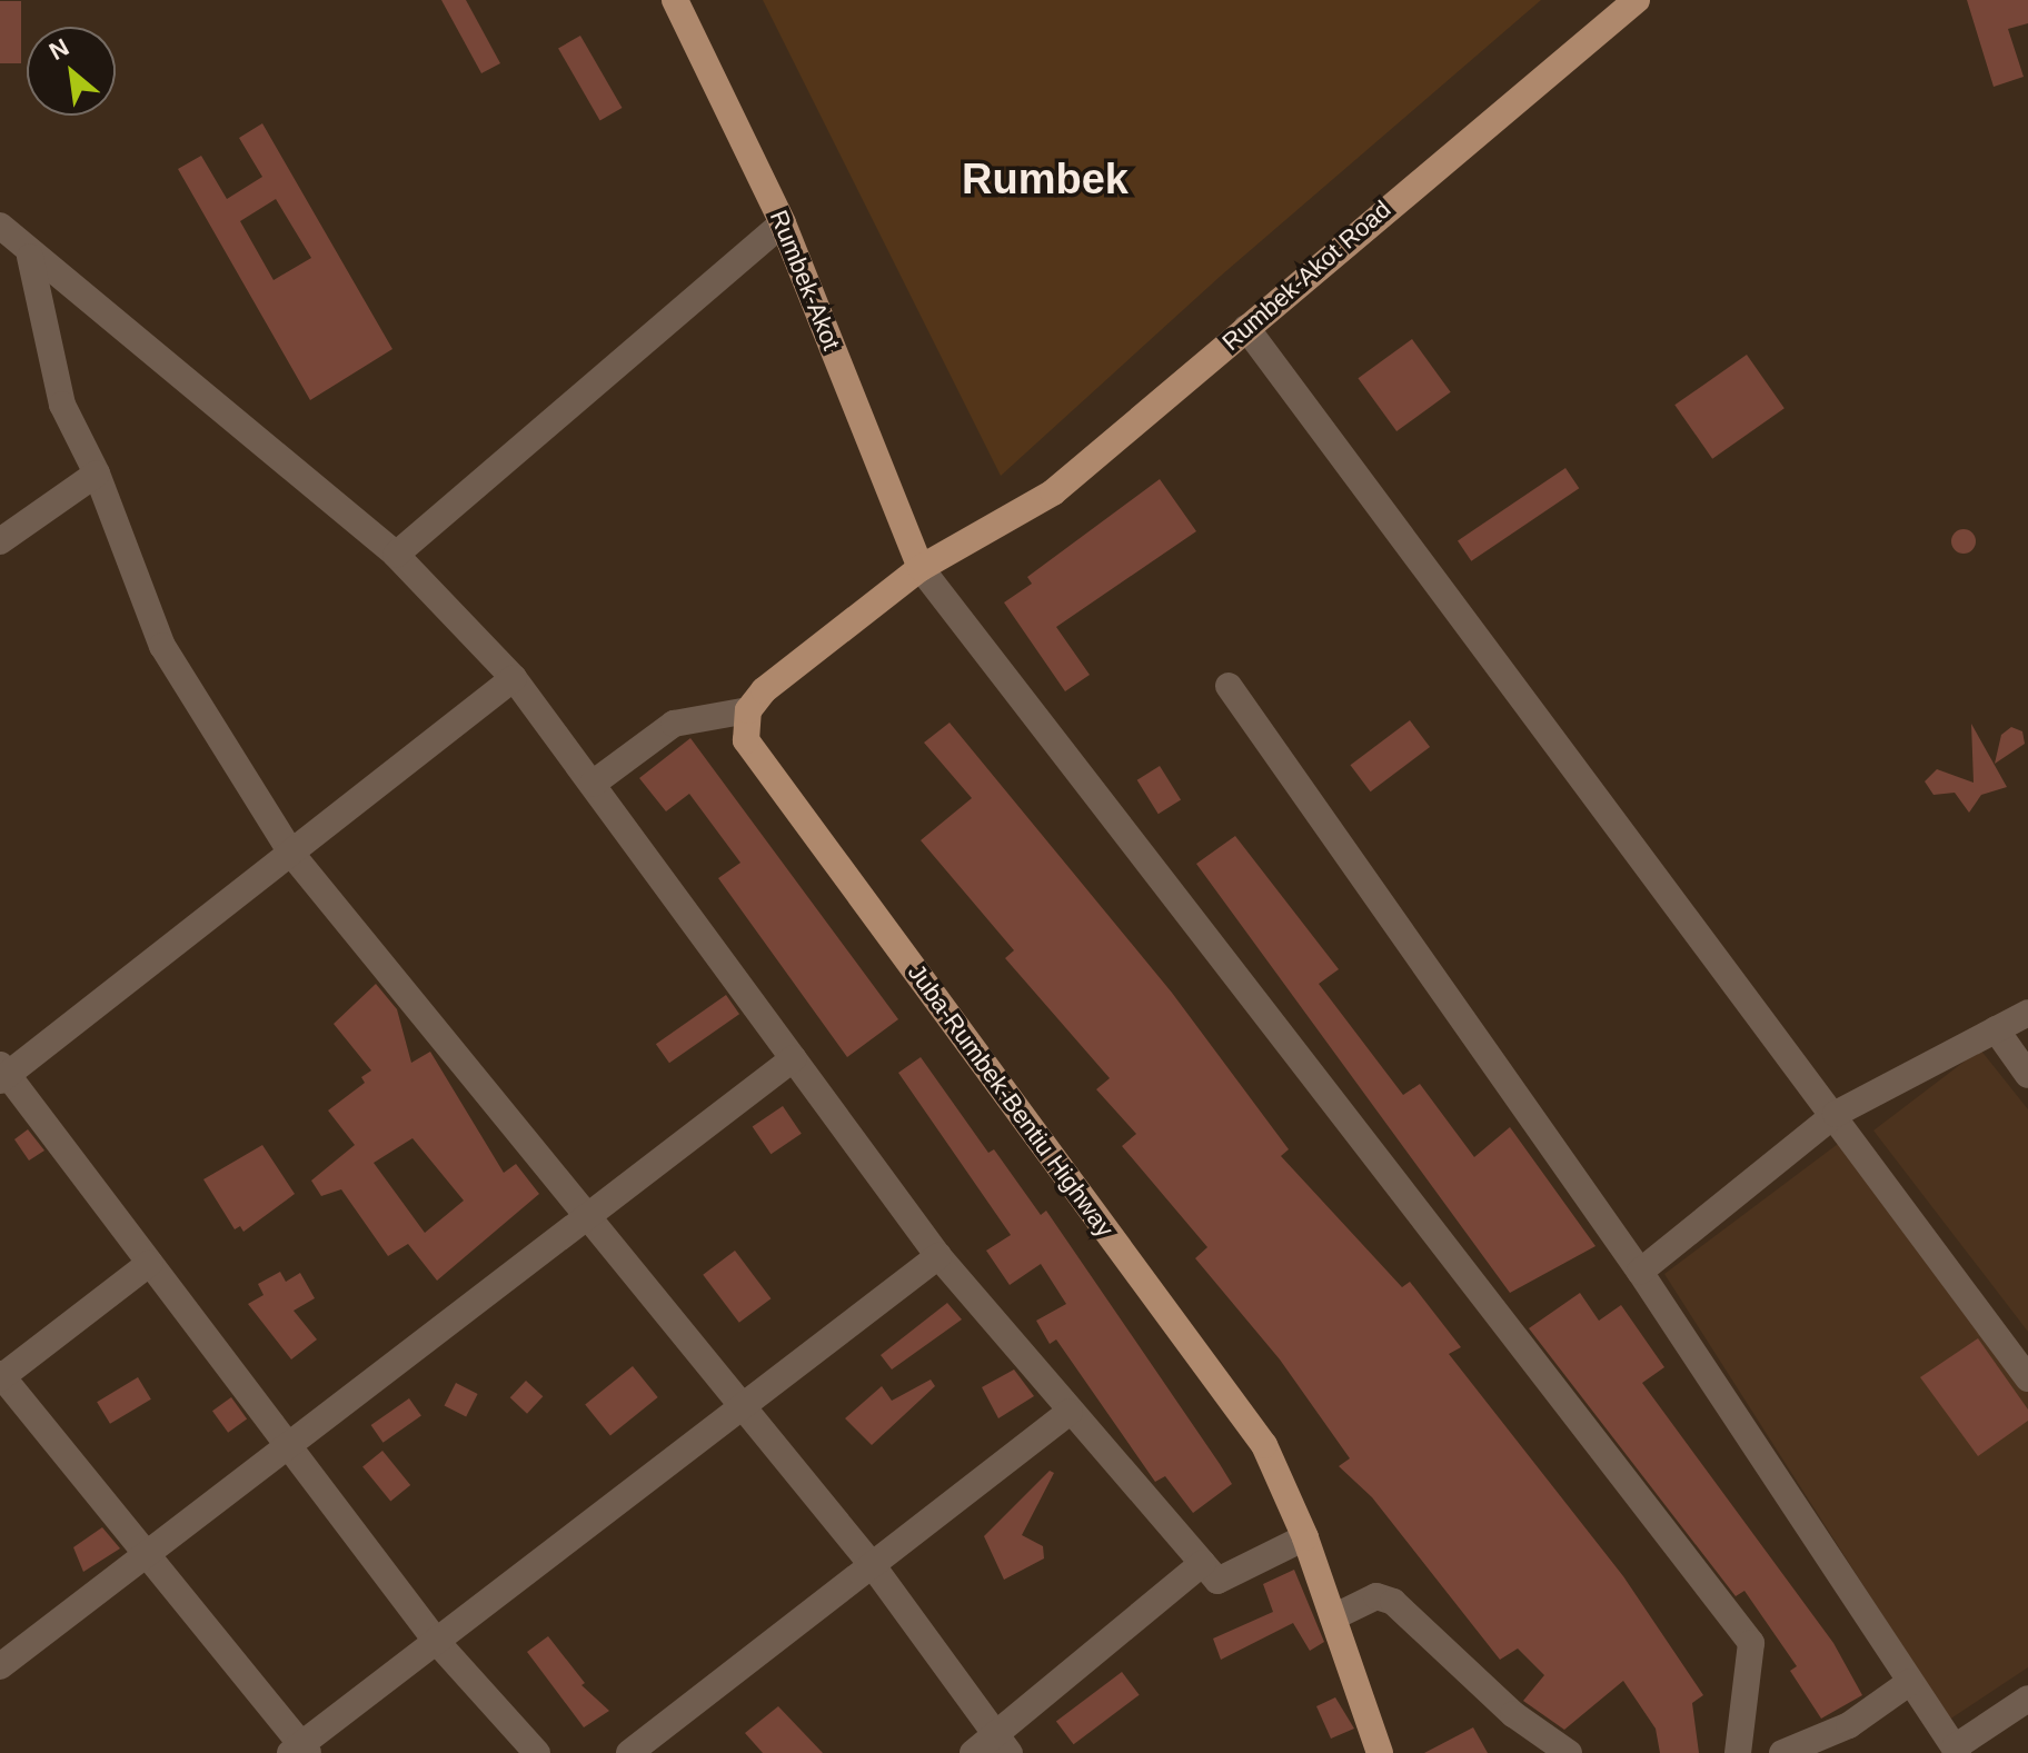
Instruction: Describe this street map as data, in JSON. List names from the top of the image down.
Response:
{
  "streets": {
    "main road": ["Rumbek-Akot Road", "Rumbek-Akot", "Juba-Rumbek-Bentiu Highway"]
  },
  "crossings": [
    ["Rumbek-Akot Road", "Rumbek-Akot"]
  ],
  "districts": ["Rumbek"],
  "north": "top left"
}
